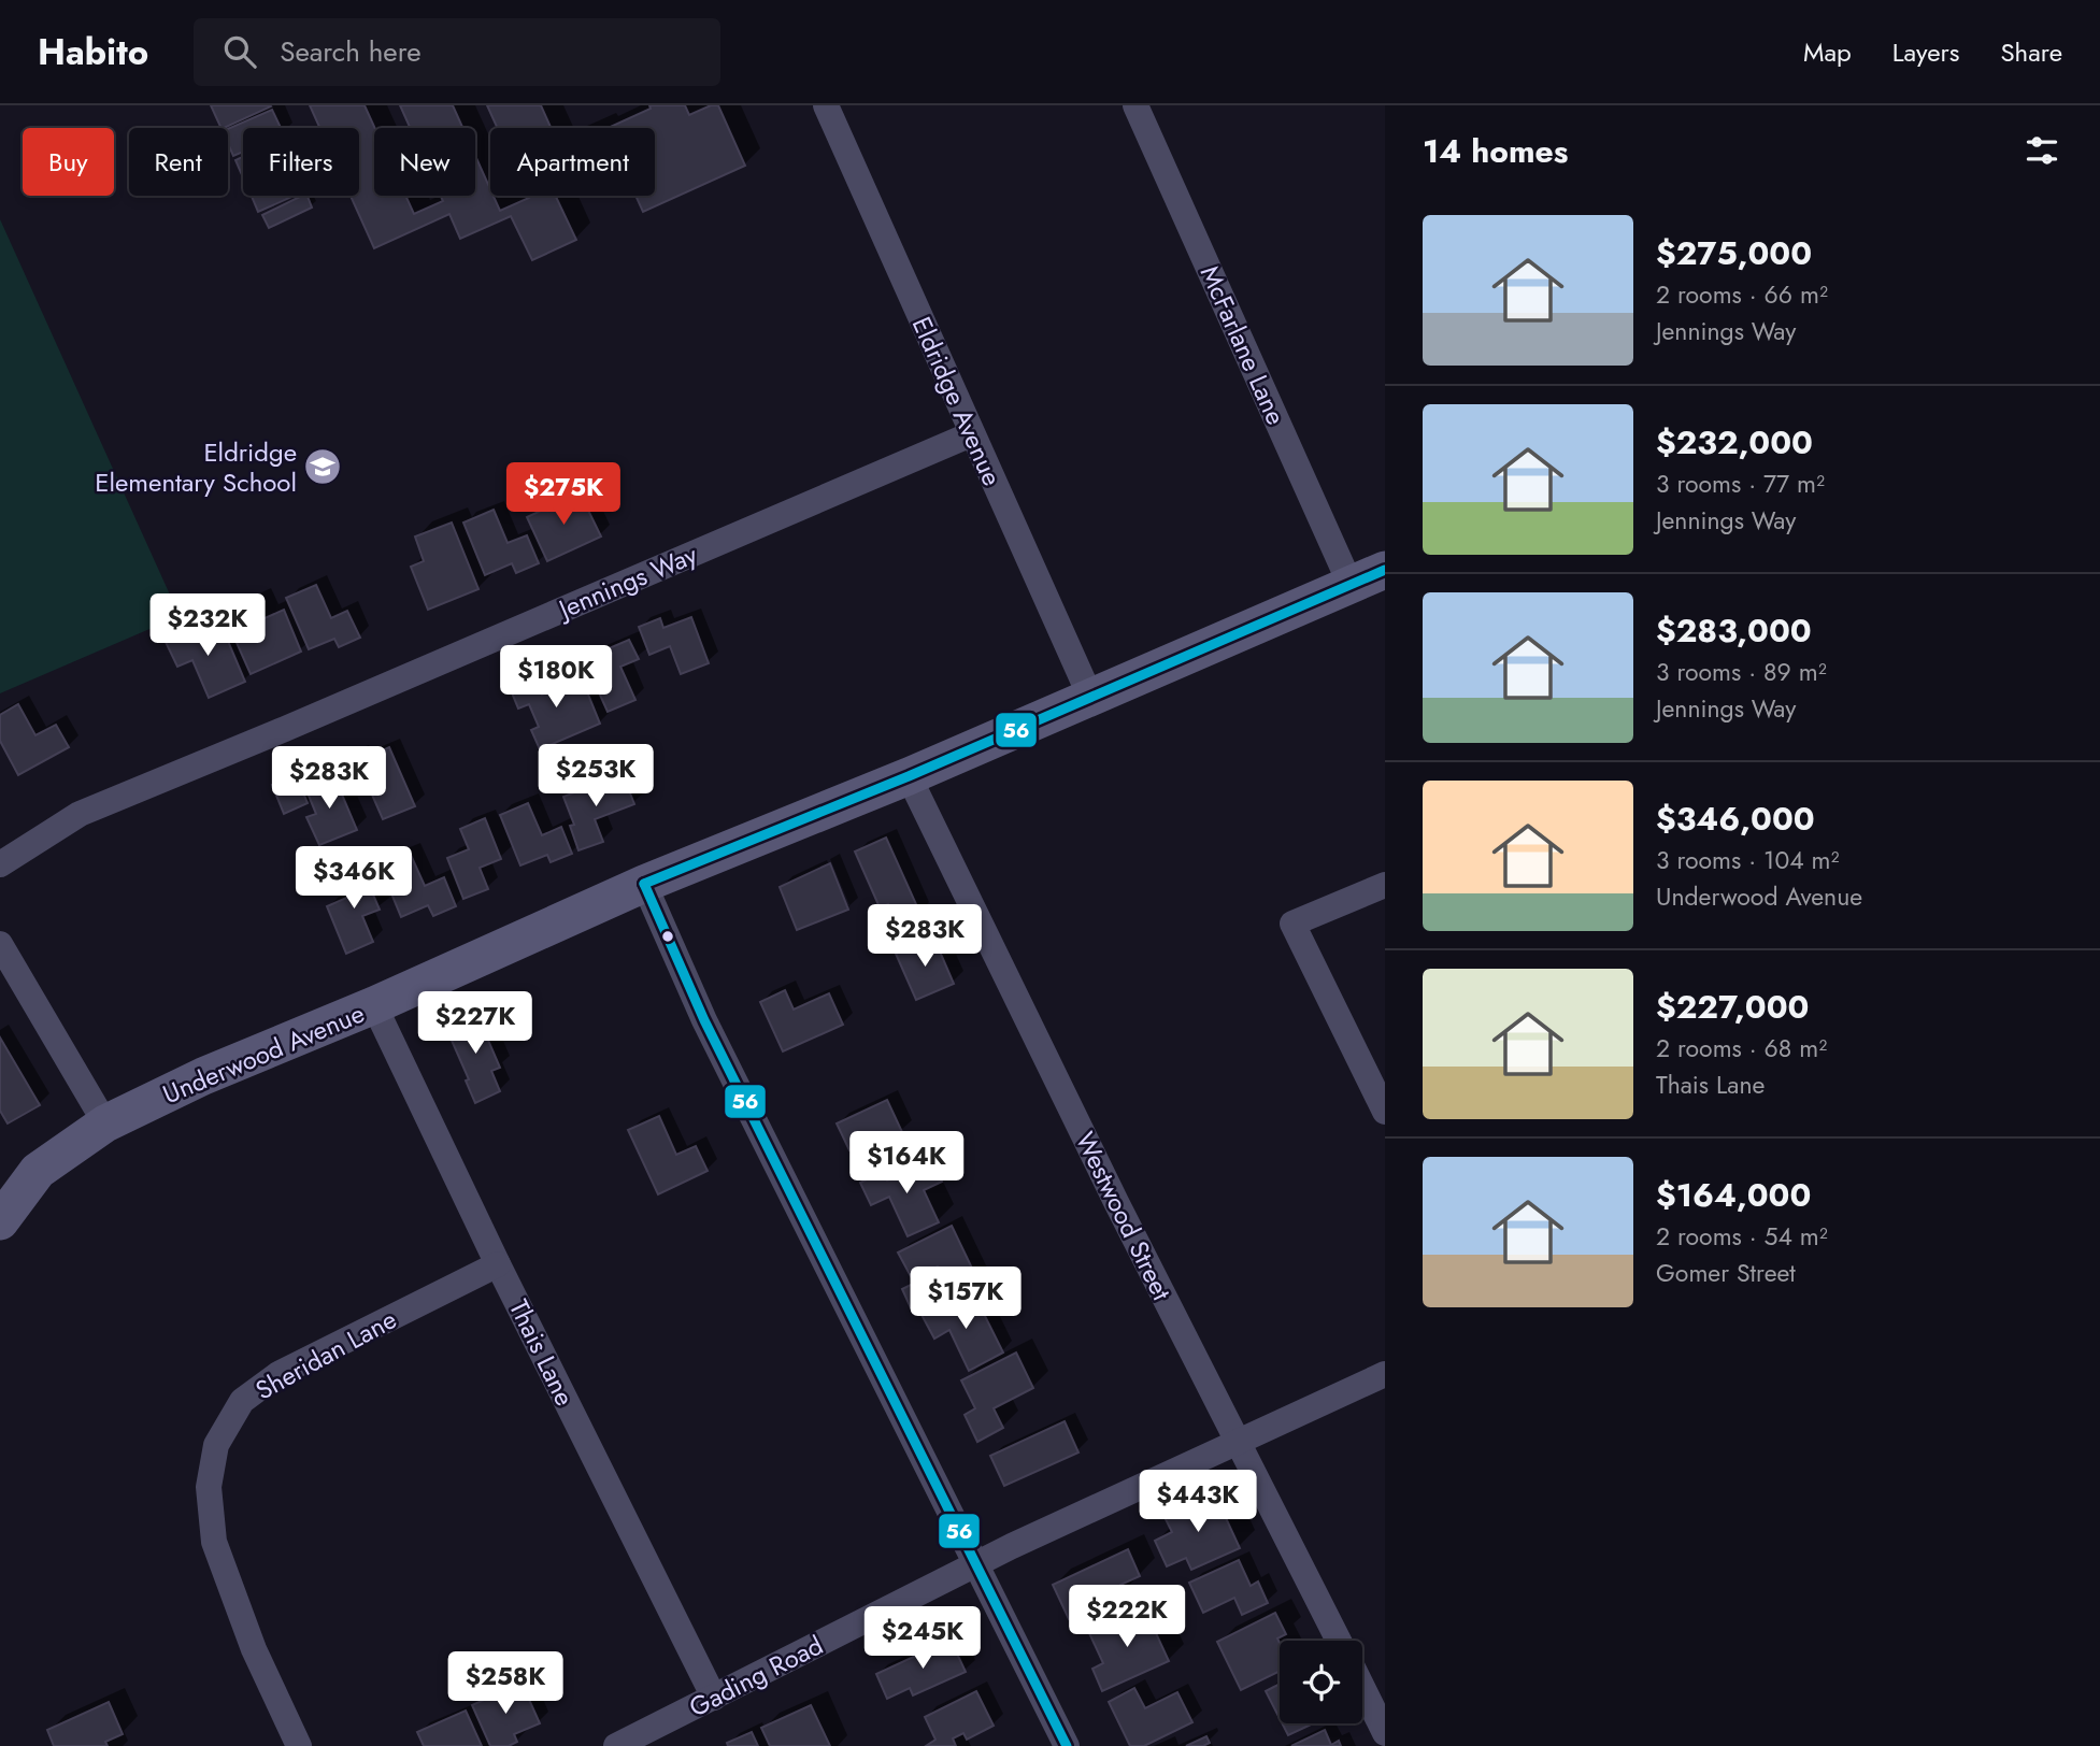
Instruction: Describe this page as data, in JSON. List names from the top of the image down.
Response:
{
  "streets": {
    "street": [
      "McFarlane Lane",
      "Eldridge Avenue",
      "Jennings Way",
      "Underwood Avenue",
      "Westwood Street",
      "Thais Lane",
      "Sheridan Lane",
      "Gading Road"
    ]
  },
  "crossings": [
    ["McFarlane Lane", "Underwood Avenue"],
    ["Eldridge Avenue", "Jennings Way"],
    ["Eldridge Avenue", "Underwood Avenue"],
    ["Underwood Avenue", "Westwood Street"],
    ["Underwood Avenue", "Thais Lane"],
    ["Westwood Street", "Gading Road"],
    ["Thais Lane", "Sheridan Lane"],
    ["Thais Lane", "Gading Road"]
  ],
  "places": {
    "school or university": ["Eldridge Elementary School"]
  },
  "lines": ["transit line 56"],
  "page": {
    "header": "Habito",
    "search": "Search here",
    "nav": ["Map", "Layers", "Share"],
    "heading": "14 homes",
    "chip": [
      "Buy",
      "Rent",
      "Filters",
      "New",
      "Apartment"
    ],
    "list": [
      {
        "name": "$275,000",
        "note": "2 rooms · 66 m² · Jennings Way"
      },
      {
        "name": "$232,000",
        "note": "3 rooms · 77 m² · Jennings Way"
      },
      {
        "name": "$283,000",
        "note": "3 rooms · 89 m² · Jennings Way"
      },
      {
        "name": "$346,000",
        "note": "3 rooms · 104 m² · Underwood Avenue"
      },
      {
        "name": "$227,000",
        "note": "2 rooms · 68 m² · Thais Lane"
      },
      {
        "name": "$164,000",
        "note": "2 rooms · 54 m² · Gomer Street"
      }
    ],
    "price": [
      "$275K",
      "$232K",
      "$180K",
      "$253K",
      "$283K",
      "$346K",
      "$283K",
      "$227K",
      "$164K",
      "$157K",
      "$443K",
      "$222K",
      "$245K",
      "$258K"
    ]
  }
}
